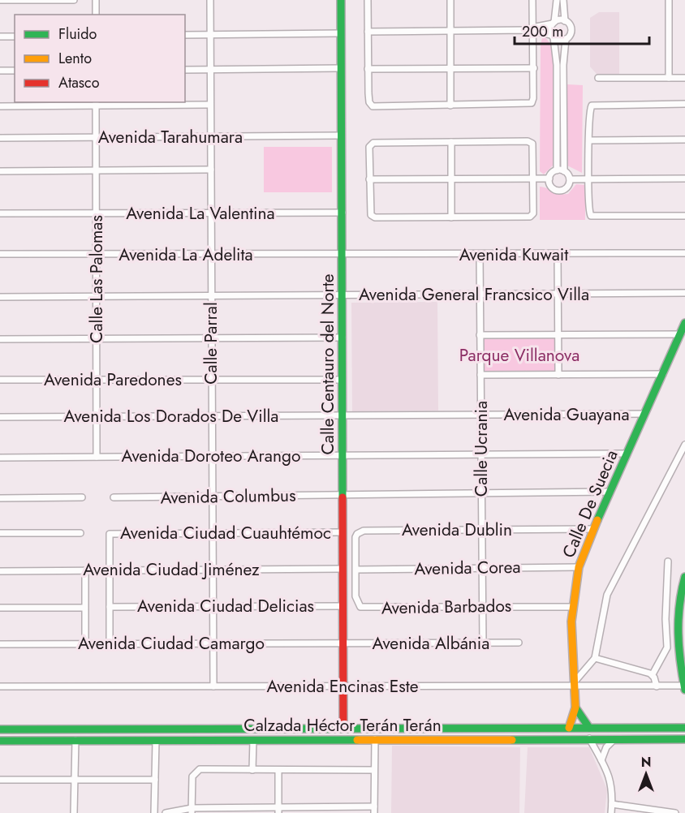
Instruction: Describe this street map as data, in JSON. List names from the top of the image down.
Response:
{
  "streets": {
    "main road": ["Calle Centauro del Norte", "Calle De Suecia", "Calzada Héctor Terán Terán"],
    "street": [
      "Avenida Tarahumara",
      "Avenida La Valentina",
      "Avenida La Adelita",
      "Avenida Kuwait",
      "Calle Las Palomas",
      "Avenida General Francsico Villa",
      "Calle Parral",
      "Avenida Paredones",
      "Avenida Guayana",
      "Avenida Los Dorados De Villa",
      "Calle Ucrania",
      "Avenida Doroteo Arango",
      "Avenida Columbus",
      "Avenida Dublin",
      "Avenida Ciudad Cuauhtémoc",
      "Avenida Corea",
      "Avenida Ciudad Jiménez",
      "Avenida Ciudad Delicias",
      "Avenida Barbados",
      "Avenida Ciudad Camargo",
      "Avenida Albánia",
      "Avenida Encinas Este"
    ]
  },
  "crossings": [
    ["Avenida Tarahumara", "Calle Las Palomas"],
    ["Avenida Tarahumara", "Calle Parral"],
    ["Avenida Tarahumara", "Calle Centauro del Norte"],
    ["Avenida La Valentina", "Calle Las Palomas"],
    ["Avenida La Valentina", "Calle Parral"],
    ["Avenida La Valentina", "Calle Centauro del Norte"],
    ["Avenida La Adelita", "Avenida Kuwait"],
    ["Avenida La Adelita", "Calle Las Palomas"],
    ["Avenida La Adelita", "Calle Parral"],
    ["Avenida La Adelita", "Calle Centauro del Norte"],
    ["Avenida Kuwait", "Calle Centauro del Norte"],
    ["Avenida Kuwait", "Calle Ucrania"],
    ["Calle Las Palomas", "Avenida General Francsico Villa"],
    ["Calle Las Palomas", "Avenida Paredones"],
    ["Calle Las Palomas", "Avenida Los Dorados De Villa"],
    ["Calle Las Palomas", "Avenida Doroteo Arango"],
    ["Avenida General Francsico Villa", "Calle Parral"],
    ["Avenida General Francsico Villa", "Calle Centauro del Norte"],
    ["Avenida General Francsico Villa", "Calle Ucrania"],
    ["Calle Parral", "Avenida Paredones"],
    ["Calle Parral", "Avenida Los Dorados De Villa"],
    ["Calle Parral", "Avenida Doroteo Arango"],
    ["Calle Parral", "Avenida Columbus"],
    ["Calle Parral", "Avenida Ciudad Cuauhtémoc"],
    ["Calle Parral", "Avenida Ciudad Jiménez"],
    ["Calle Parral", "Avenida Ciudad Delicias"],
    ["Calle Parral", "Avenida Ciudad Camargo"],
    ["Calle Parral", "Avenida Encinas Este"],
    ["Calle Centauro del Norte", "Avenida Paredones"],
    ["Calle Centauro del Norte", "Avenida Guayana"],
    ["Calle Centauro del Norte", "Avenida Los Dorados De Villa"],
    ["Calle Centauro del Norte", "Avenida Doroteo Arango"],
    ["Calle Centauro del Norte", "Avenida Columbus"],
    ["Calle Centauro del Norte", "Avenida Ciudad Cuauhtémoc"],
    ["Calle Centauro del Norte", "Avenida Ciudad Jiménez"],
    ["Calle Centauro del Norte", "Avenida Ciudad Delicias"],
    ["Calle Centauro del Norte", "Avenida Ciudad Camargo"],
    ["Calle Centauro del Norte", "Avenida Albánia"],
    ["Calle Centauro del Norte", "Avenida Encinas Este"],
    ["Calle Centauro del Norte", "Calzada Héctor Terán Terán"],
    ["Avenida Guayana", "Avenida Los Dorados De Villa"],
    ["Avenida Guayana", "Calle Ucrania"],
    ["Avenida Guayana", "Calle De Suecia"],
    ["Calle Ucrania", "Avenida Doroteo Arango"],
    ["Calle Ucrania", "Avenida Columbus"],
    ["Calle Ucrania", "Avenida Dublin"],
    ["Calle Ucrania", "Avenida Corea"],
    ["Calle Ucrania", "Avenida Barbados"],
    ["Calle Ucrania", "Avenida Albánia"],
    ["Avenida Doroteo Arango", "Calle De Suecia"],
    ["Avenida Columbus", "Calle De Suecia"],
    ["Calle De Suecia", "Avenida Dublin"],
    ["Calle De Suecia", "Avenida Corea"],
    ["Calle De Suecia", "Avenida Barbados"],
    ["Calle De Suecia", "Avenida Encinas Este"],
    ["Calle De Suecia", "Calzada Héctor Terán Terán"],
    ["Avenida Dublin", "Avenida Corea"],
    ["Avenida Dublin", "Avenida Barbados"],
    ["Avenida Ciudad Cuauhtémoc", "Avenida Ciudad Jiménez"],
    ["Avenida Corea", "Avenida Barbados"],
    ["Avenida Ciudad Camargo", "Avenida Albánia"]
  ],
  "parks": ["Parque Villanova"],
  "legend": ["Fluido", "Lento", "Atasco"],
  "scale_bar": "200 m",
  "north": "top"
}
